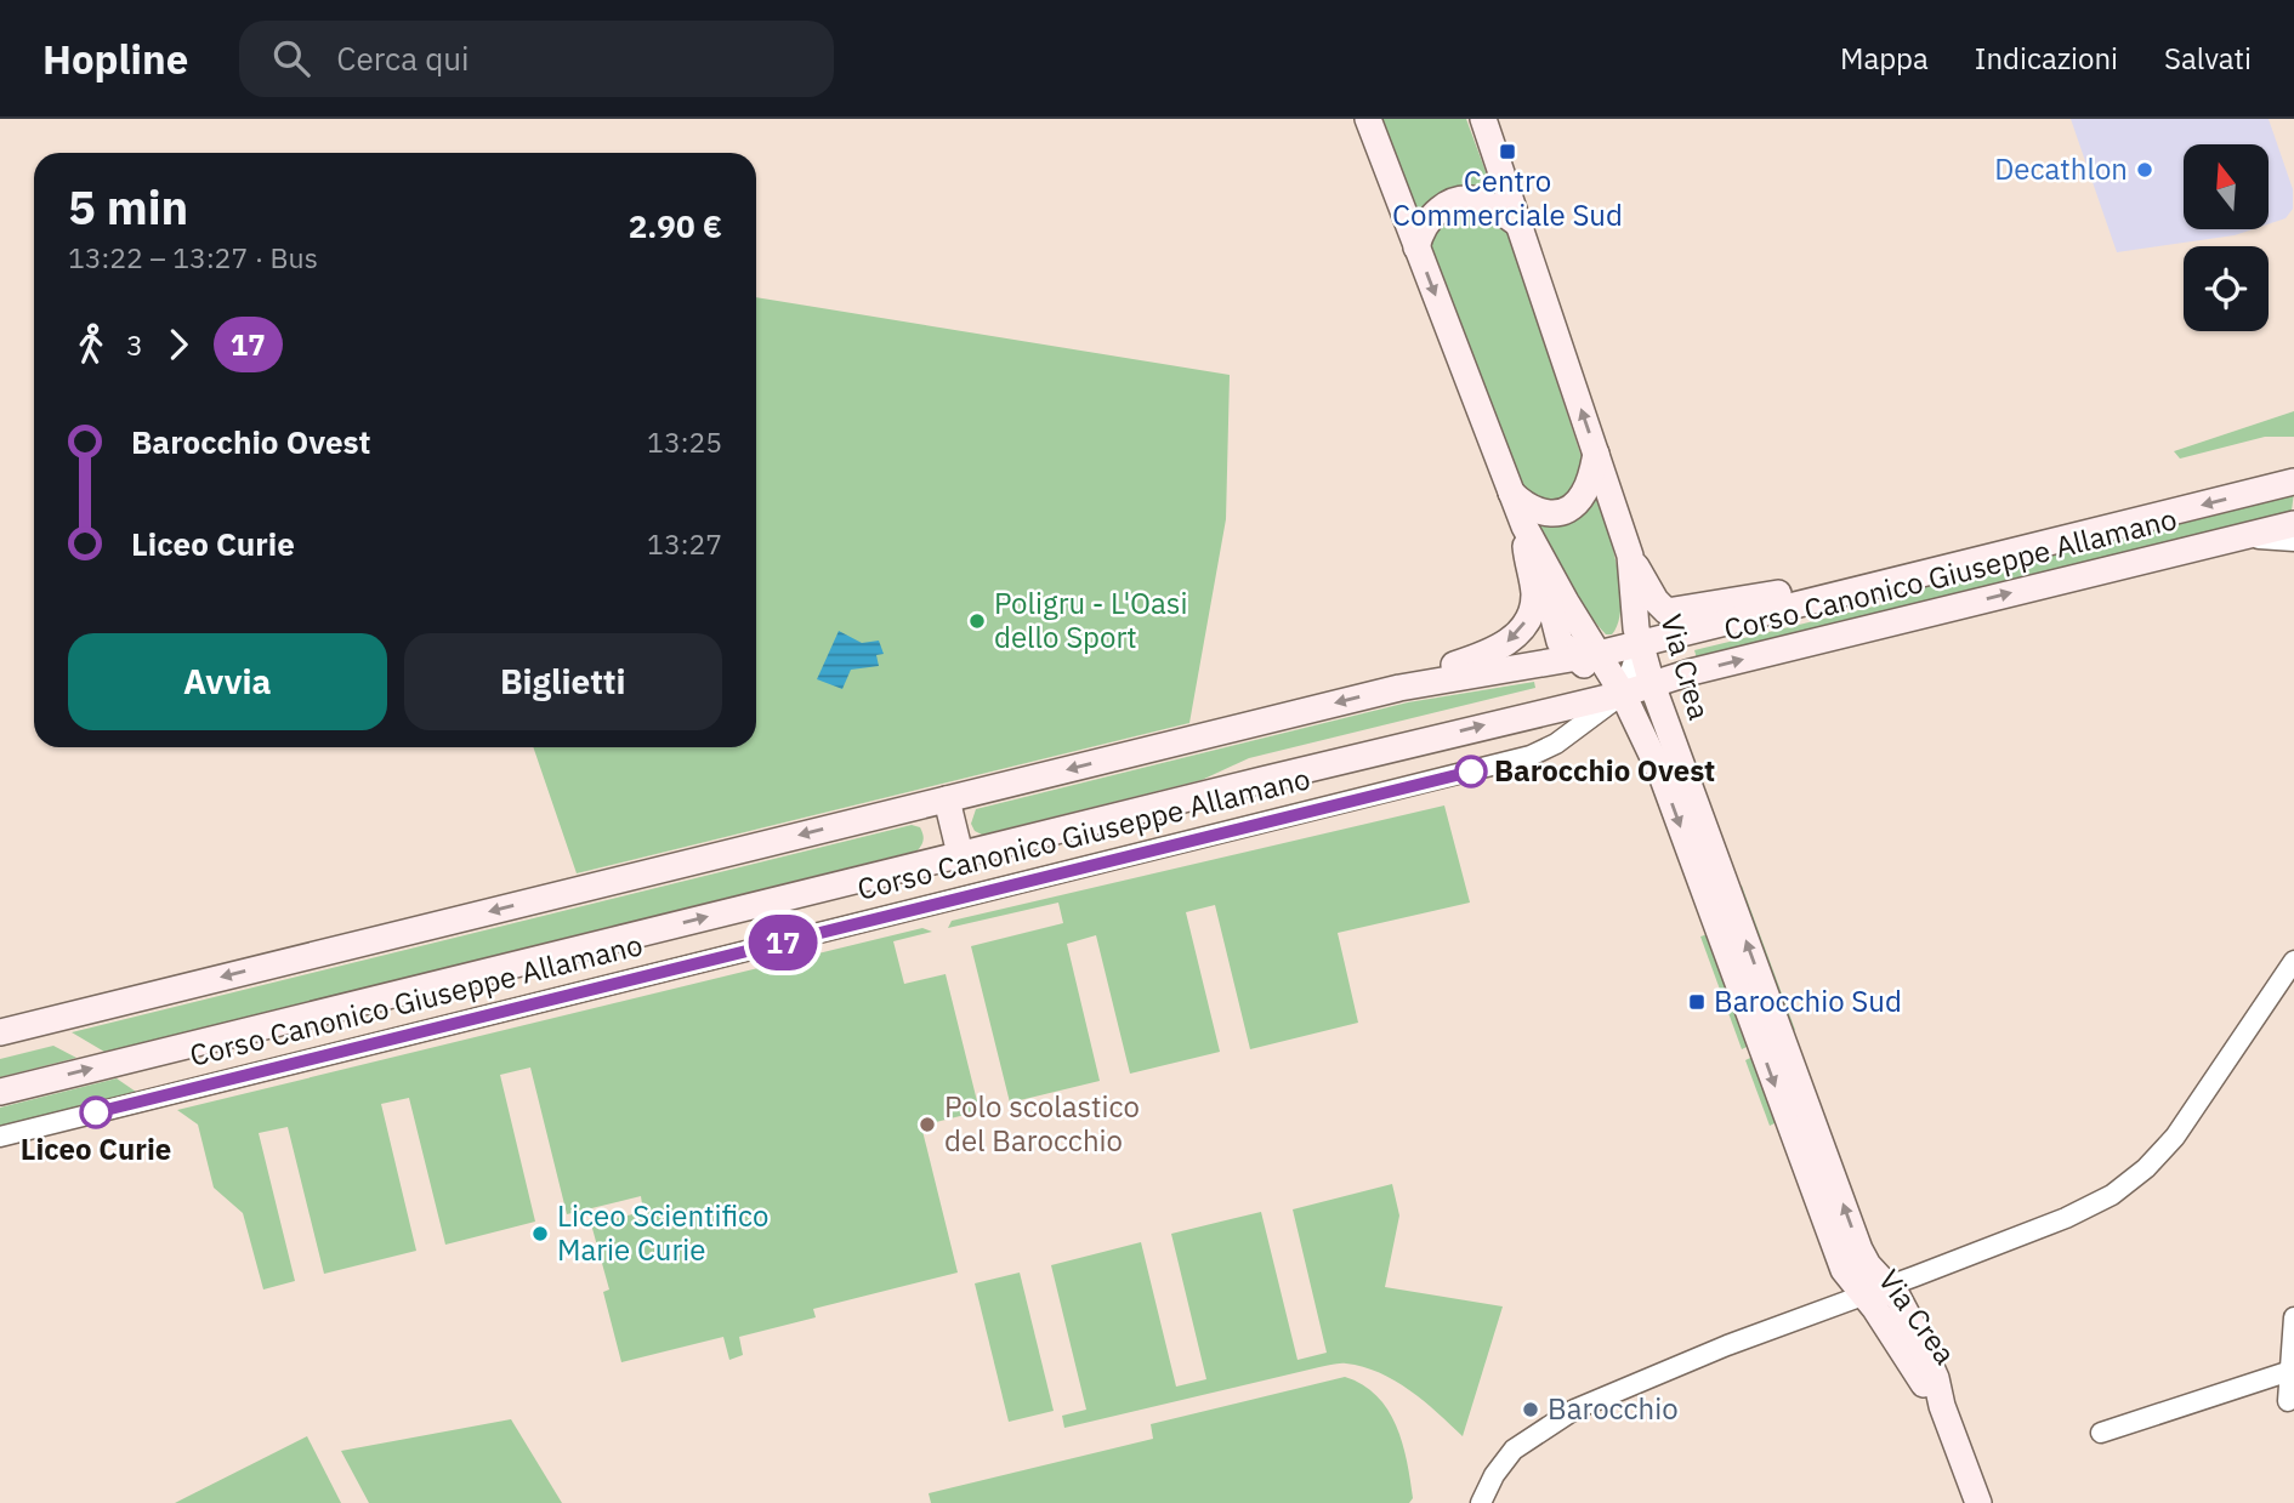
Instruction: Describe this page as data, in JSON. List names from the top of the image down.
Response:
{
  "streets": {
    "main road": ["Corso Canonico Giuseppe Allamano", "Via Crea"]
  },
  "crossings": [
    ["Corso Canonico Giuseppe Allamano", "Via Crea"]
  ],
  "places": {
    "transit": ["Centro Commerciale Sud", "Barocchio Sud"],
    "other": [
      "Decathlon",
      "Poligru - L'Oasi dello Sport",
      "Barocchio Ovest",
      "Liceo Curie",
      "Polo scolastico del Barocchio",
      "Liceo Scientifico Marie Curie",
      "Barocchio"
    ]
  },
  "lines": ["bus line 17"],
  "north": "top",
  "page": {
    "header": "Hopline",
    "search": "Cerca qui",
    "nav": ["Mappa", "Indicazioni", "Salvati"],
    "on_map": "17",
    "heading": ["5 min", "13:22 – 13:27 · Bus", "2.90 €"],
    "legs": ["3", "17"],
    "list": [
      {
        "name": "Barocchio Ovest",
        "value": "13:25"
      },
      {
        "name": "Liceo Curie",
        "value": "13:27"
      }
    ],
    "buttons": ["Avvia", "Biglietti"]
  }
}
